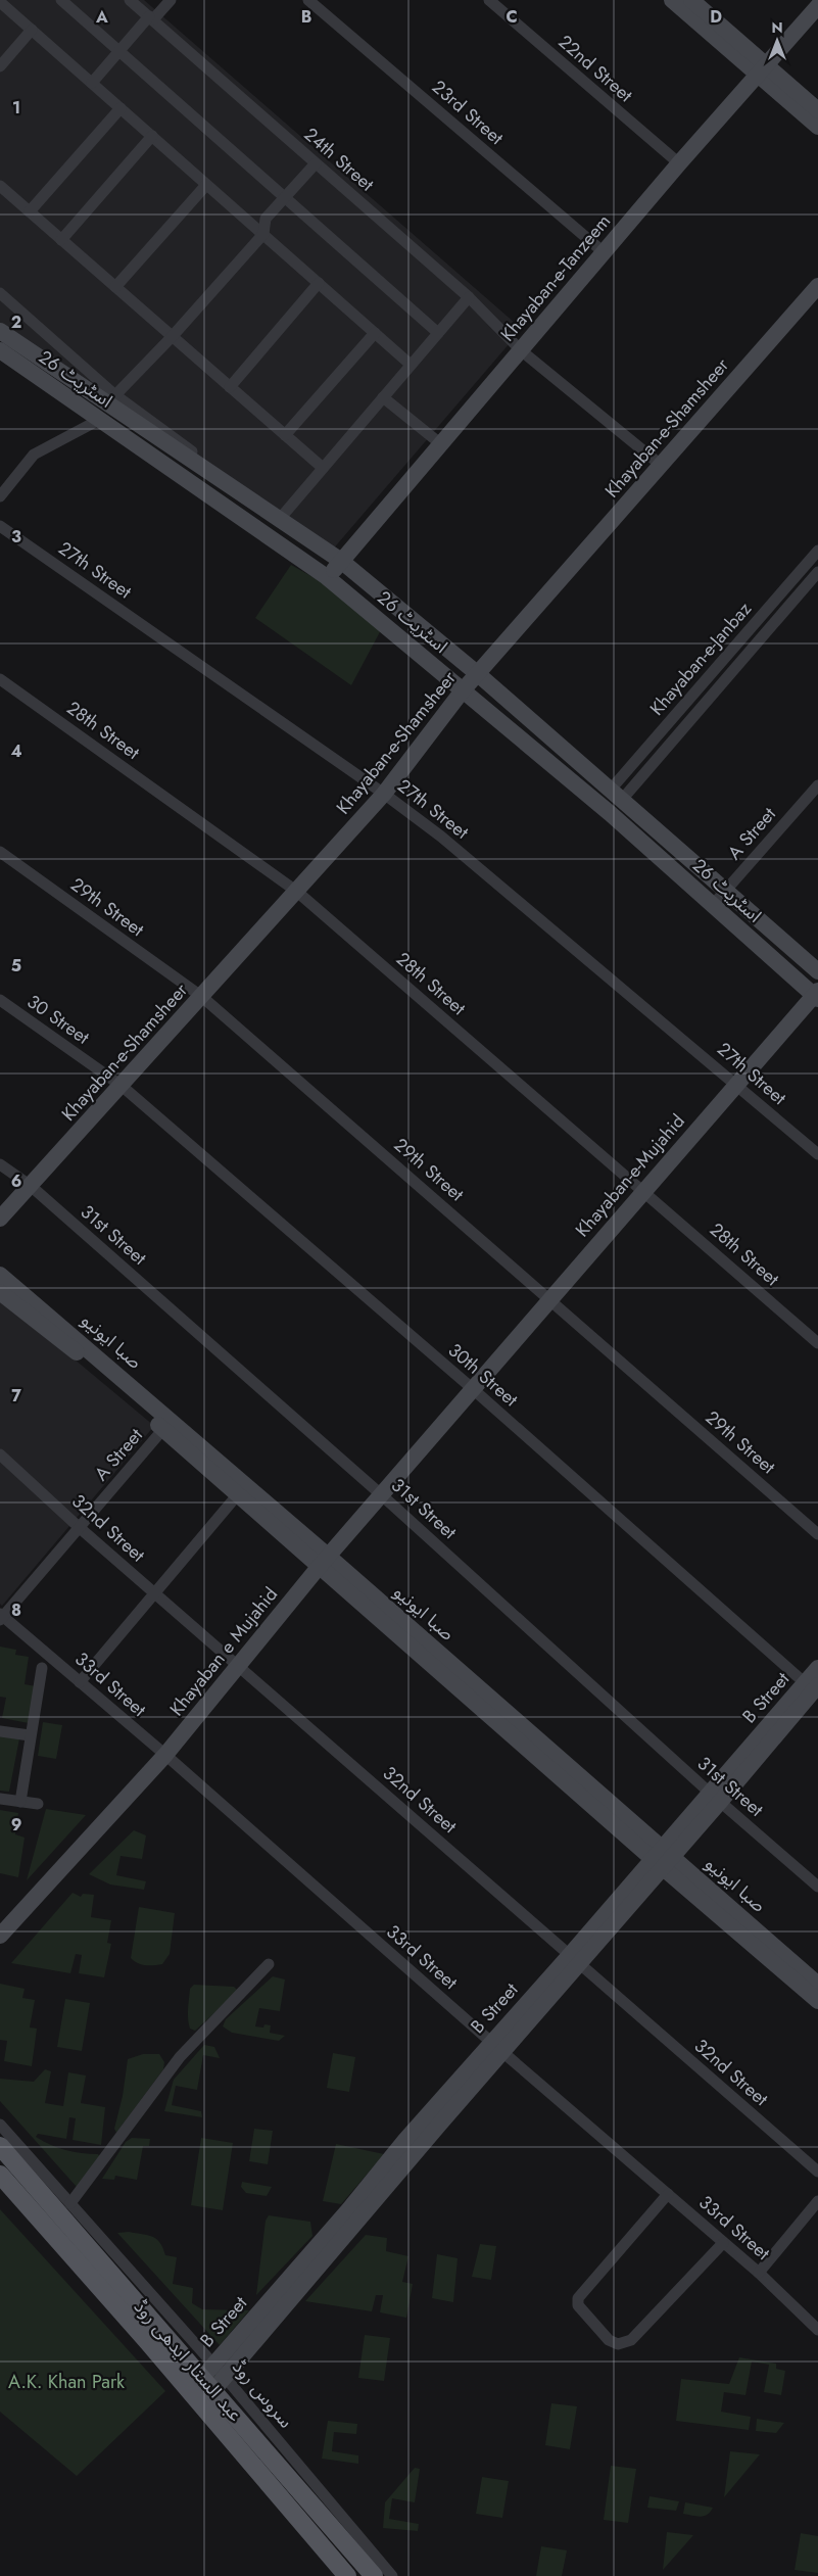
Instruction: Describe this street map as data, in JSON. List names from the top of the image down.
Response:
{
  "streets": {
    "main road": [
      "Khayaban-e-Tanzeem",
      "اسٹریٹ 26",
      "Khayaban-e-Shamsheer",
      "Khayaban-e-Mujahid",
      "صبا ایونیو",
      "Khayaban e Mujahid",
      "B Street",
      "عبد الستار ایدھی روڈ"
    ],
    "street": [
      "22nd Street",
      "23rd Street",
      "24th Street",
      "27th Street",
      "Khayaban-e-Janbaz",
      "28th Street",
      "A Street",
      "29th Street",
      "30 Street",
      "31st Street",
      "30th Street",
      "32nd Street",
      "33rd Street",
      "سروس روڈ"
    ]
  },
  "crossings": [
    ["22nd Street", "Khayaban-e-Tanzeem"],
    ["23rd Street", "Khayaban-e-Tanzeem"],
    ["24th Street", "Khayaban-e-Tanzeem"],
    ["24th Street", "Khayaban-e-Shamsheer"],
    ["Khayaban-e-Tanzeem", "اسٹریٹ 26"],
    ["اسٹریٹ 26", "Khayaban-e-Shamsheer"],
    ["اسٹریٹ 26", "Khayaban-e-Janbaz"],
    ["اسٹریٹ 26", "A Street"],
    ["اسٹریٹ 26", "Khayaban-e-Mujahid"],
    ["Khayaban-e-Shamsheer", "27th Street"],
    ["Khayaban-e-Shamsheer", "28th Street"],
    ["Khayaban-e-Shamsheer", "29th Street"],
    ["Khayaban-e-Shamsheer", "30 Street"],
    ["Khayaban-e-Shamsheer", "31st Street"],
    ["Khayaban-e-Shamsheer", "30th Street"],
    ["27th Street", "Khayaban-e-Mujahid"],
    ["28th Street", "Khayaban-e-Mujahid"],
    ["A Street", "صبا ایونیو"],
    ["A Street", "32nd Street"],
    ["A Street", "33rd Street"],
    ["29th Street", "Khayaban-e-Mujahid"],
    ["30 Street", "30th Street"],
    ["Khayaban-e-Mujahid", "30th Street"],
    ["Khayaban-e-Mujahid", "Khayaban e Mujahid"],
    ["31st Street", "Khayaban e Mujahid"],
    ["31st Street", "B Street"],
    ["صبا ایونیو", "Khayaban e Mujahid"],
    ["صبا ایونیو", "B Street"],
    ["30th Street", "Khayaban e Mujahid"],
    ["30th Street", "B Street"],
    ["32nd Street", "Khayaban e Mujahid"],
    ["32nd Street", "B Street"],
    ["Khayaban e Mujahid", "33rd Street"],
    ["33rd Street", "B Street"],
    ["B Street", "عبد الستار ایدھی روڈ"],
    ["B Street", "سروس روڈ"],
    ["عبد الستار ایدھی روڈ", "سروس روڈ"]
  ],
  "parks": ["A.K. Khan Park"],
  "north": "top",
  "grid": {
    "columns": [
      "A",
      "B",
      "C",
      "D"
    ],
    "rows": [
      "1",
      "2",
      "3",
      "4",
      "5",
      "6",
      "7",
      "8",
      "9"
    ]
  }
}
